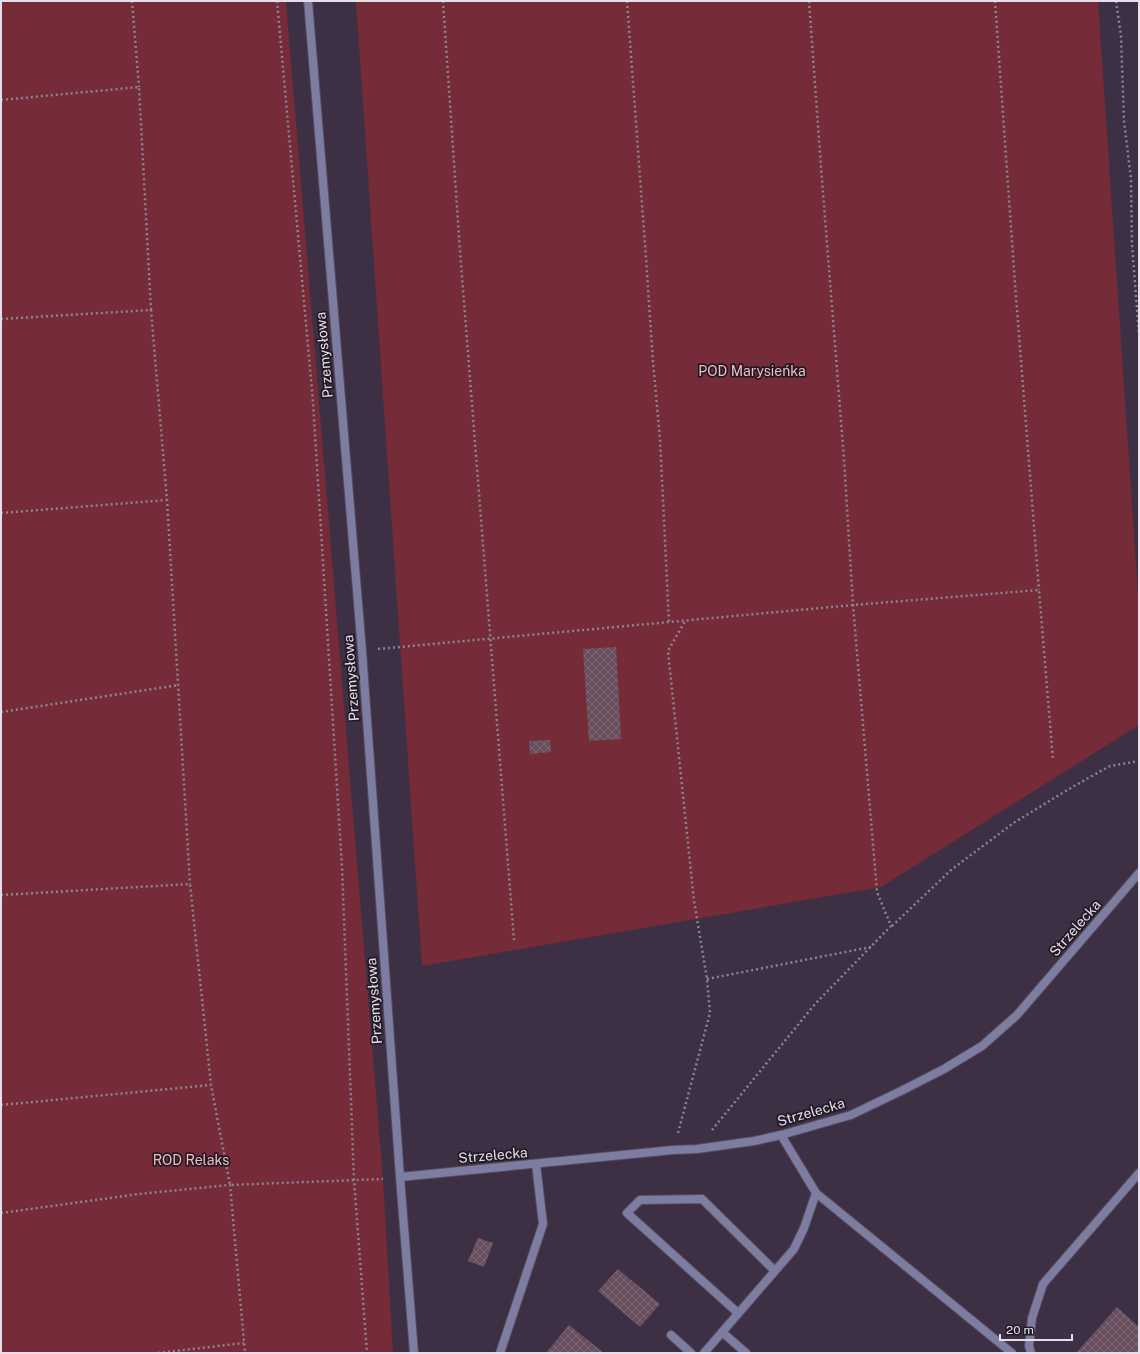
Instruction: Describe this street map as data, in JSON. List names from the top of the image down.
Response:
{
  "streets": {
    "street": ["Przemysłowa", "Strzelecka"]
  },
  "crossings": [
    ["Przemysłowa", "Strzelecka"]
  ],
  "parks": ["POD Marysieńka", "ROD Relaks"],
  "scale_bar": "20 m"
}
